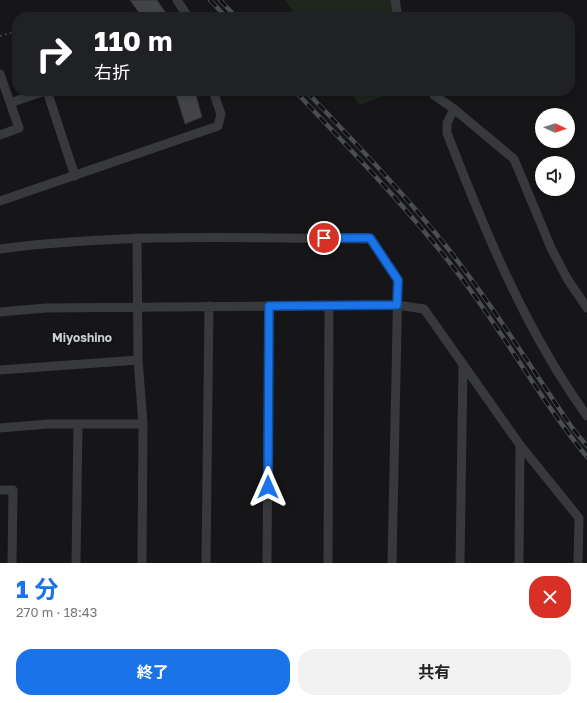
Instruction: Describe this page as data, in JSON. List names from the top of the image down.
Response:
{
  "districts": ["Miyoshino"],
  "north": "right",
  "page": {
    "turn": ["110 m", "右折"],
    "heading": ["1 分", "270 m · 18:43"],
    "buttons": ["終了", "共有"]
  }
}
